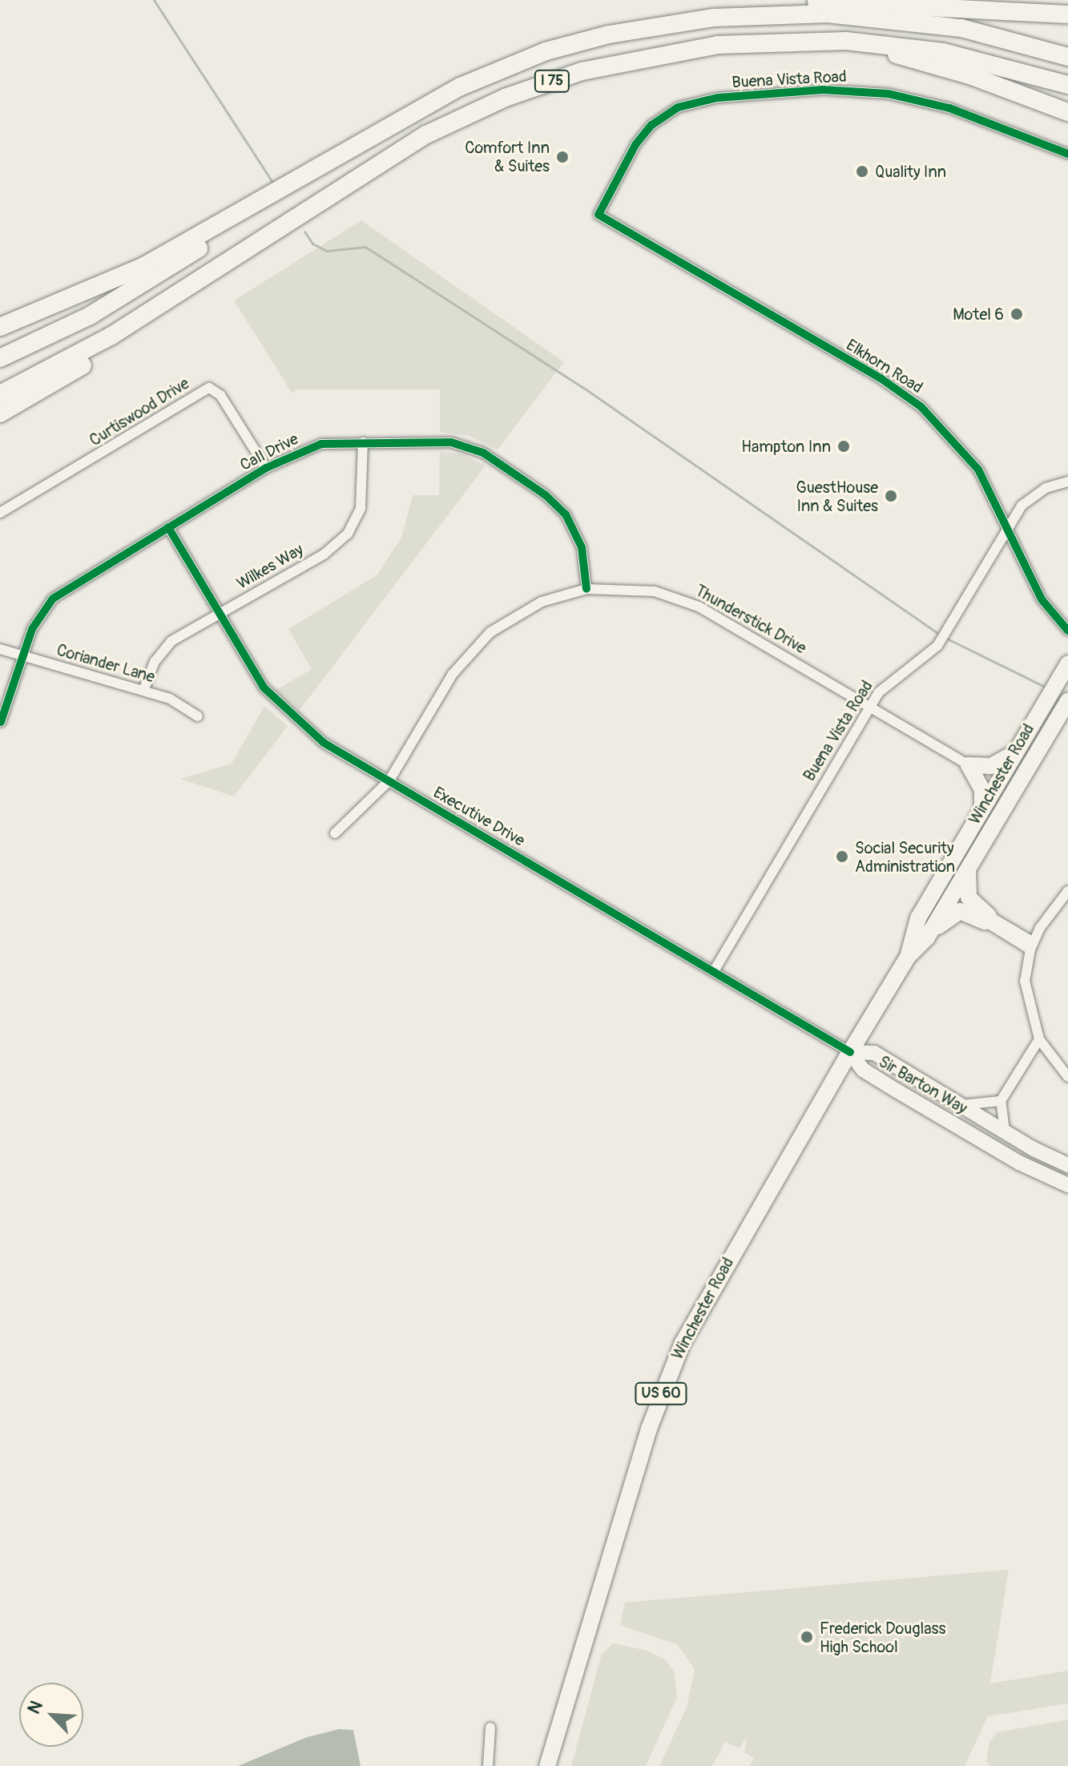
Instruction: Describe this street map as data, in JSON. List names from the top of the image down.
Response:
{
  "streets": {
    "highway": ["I 75", "Winchester Road", "US 60"],
    "main road": ["Sir Barton Way"],
    "street": [
      "Buena Vista Road",
      "Elkhorn Road",
      "Curtiswood Drive",
      "Call Drive",
      "Wilkes Way",
      "Thunderstick Drive",
      "Coriander Lane",
      "Executive Drive"
    ]
  },
  "crossings": [
    ["Buena Vista Road", "Elkhorn Road"],
    ["Buena Vista Road", "Thunderstick Drive"],
    ["Buena Vista Road", "Executive Drive"],
    ["Curtiswood Drive", "Call Drive"],
    ["Call Drive", "Wilkes Way"],
    ["Call Drive", "Thunderstick Drive"],
    ["Call Drive", "Coriander Lane"],
    ["Call Drive", "Executive Drive"],
    ["Wilkes Way", "Coriander Lane"],
    ["Wilkes Way", "Executive Drive"],
    ["Thunderstick Drive", "Executive Drive"],
    ["Winchester Road", "Executive Drive"],
    ["Winchester Road", "Sir Barton Way"],
    ["Executive Drive", "Sir Barton Way"]
  ],
  "places": [
    "Comfort Inn & Suites",
    "Quality Inn",
    "Motel 6",
    "Hampton Inn",
    "GuestHouse Inn & Suites",
    "Social Security Administration",
    "Frederick Douglass High School"
  ],
  "north": "top left"
}
